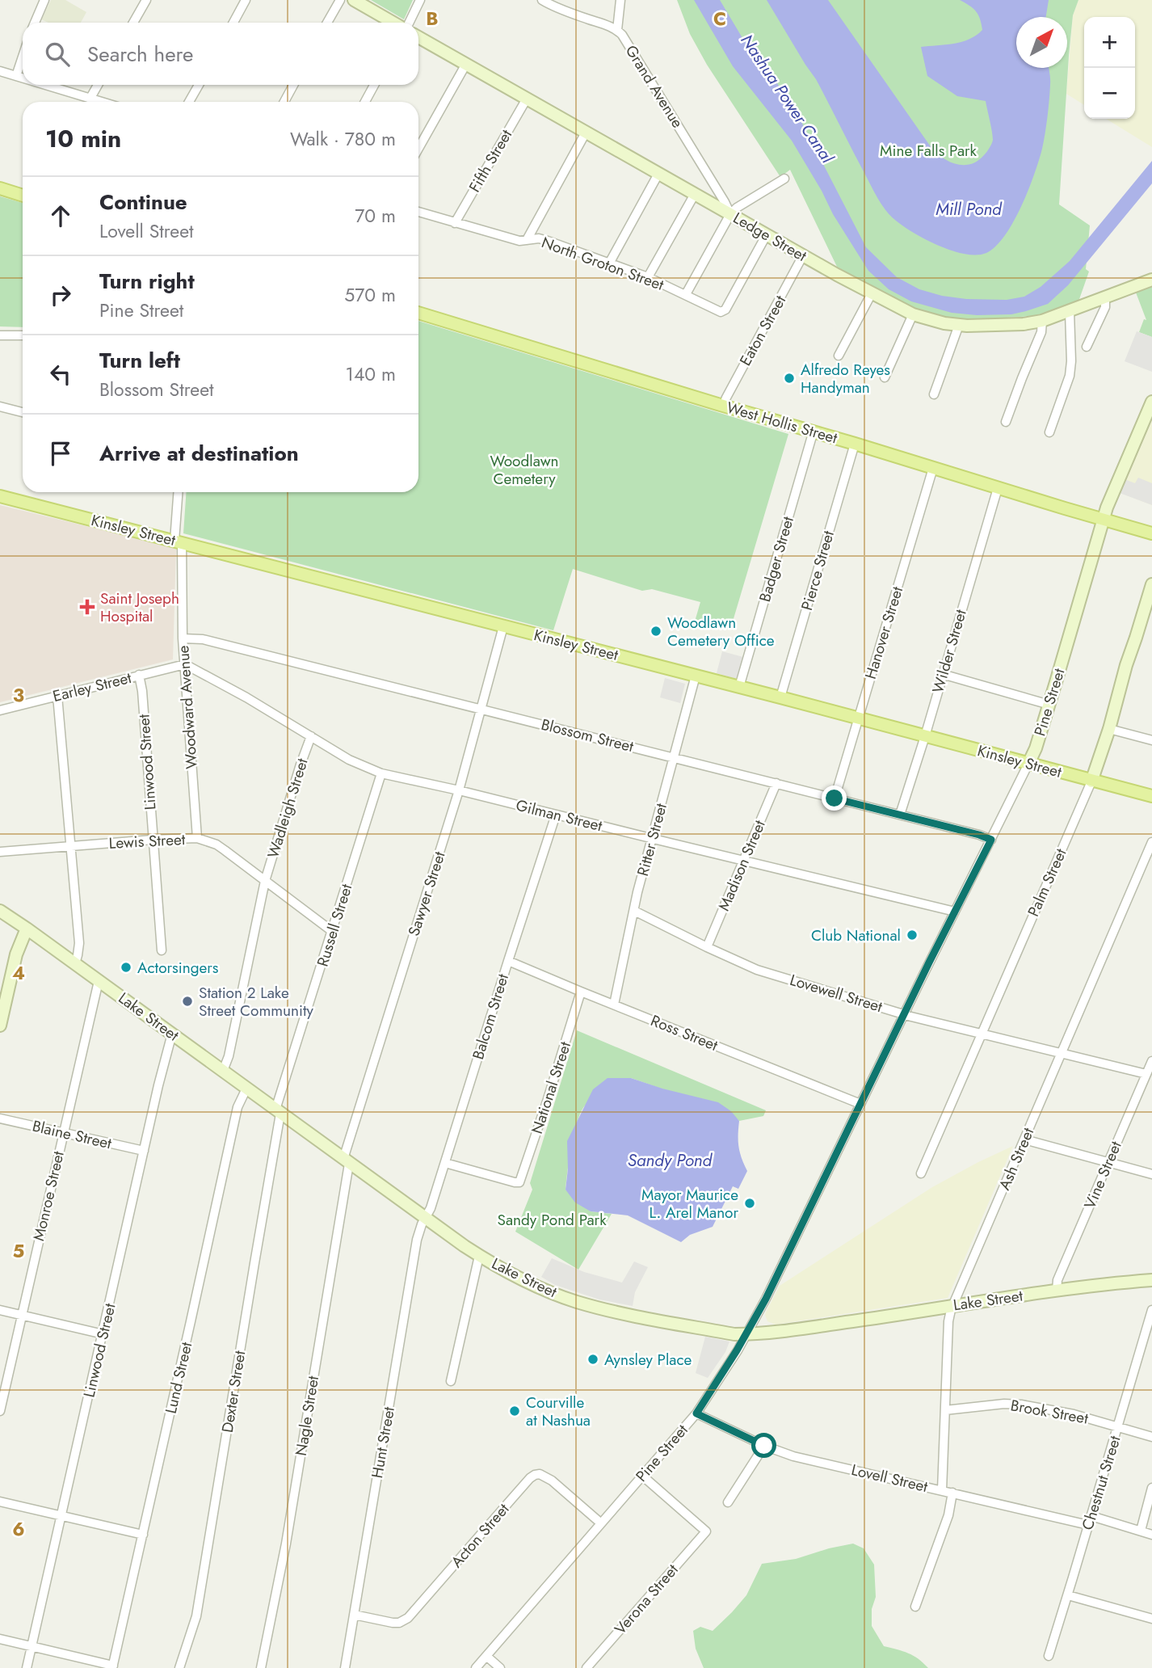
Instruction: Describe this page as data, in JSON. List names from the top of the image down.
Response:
{
  "streets": {
    "main road": ["West Hollis Street", "Kinsley Street"],
    "street": [
      "Grand Avenue",
      "Fifth Street",
      "Ledge Street",
      "North Groton Street",
      "Eaton Street",
      "Badger Street",
      "Pierce Street",
      "Hanover Street",
      "Wilder Street",
      "Earley Street",
      "Pine Street",
      "Woodward Avenue",
      "Blossom Street",
      "Linwood Street",
      "Wadleigh Street",
      "Gilman Street",
      "Ritter Street",
      "Lewis Street",
      "Madison Street",
      "Palm Street",
      "Sawyer Street",
      "Russell Street",
      "Lovewell Street",
      "Lake Street",
      "Balcom Street",
      "Ross Street",
      "National Street",
      "Blaine Street",
      "Ash Street",
      "Vine Street",
      "Monroe Street",
      "Lund Street",
      "Dexter Street",
      "Brook Street",
      "Nagle Street",
      "Hunt Street",
      "Lovell Street",
      "Chestnut Street",
      "Acton Street",
      "Verona Street"
    ]
  },
  "crossings": [
    ["Grand Avenue", "Ledge Street"],
    ["Fifth Street", "Ledge Street"],
    ["Fifth Street", "North Groton Street"],
    ["Ledge Street", "North Groton Street"],
    ["Ledge Street", "Eaton Street"],
    ["Eaton Street", "West Hollis Street"],
    ["West Hollis Street", "Badger Street"],
    ["West Hollis Street", "Pierce Street"],
    ["West Hollis Street", "Hanover Street"],
    ["West Hollis Street", "Wilder Street"],
    ["West Hollis Street", "Pine Street"],
    ["Kinsley Street", "Badger Street"],
    ["Kinsley Street", "Pierce Street"],
    ["Kinsley Street", "Hanover Street"],
    ["Kinsley Street", "Wilder Street"],
    ["Kinsley Street", "Pine Street"],
    ["Kinsley Street", "Woodward Avenue"],
    ["Kinsley Street", "Ritter Street"],
    ["Kinsley Street", "Palm Street"],
    ["Kinsley Street", "Sawyer Street"],
    ["Hanover Street", "Blossom Street"],
    ["Wilder Street", "Blossom Street"],
    ["Earley Street", "Woodward Avenue"],
    ["Earley Street", "Linwood Street"],
    ["Earley Street", "Gilman Street"],
    ["Pine Street", "Blossom Street"],
    ["Pine Street", "Gilman Street"],
    ["Pine Street", "Lovewell Street"],
    ["Pine Street", "Lake Street"],
    ["Pine Street", "Ross Street"],
    ["Pine Street", "Lovell Street"],
    ["Pine Street", "Acton Street"],
    ["Pine Street", "Verona Street"],
    ["Woodward Avenue", "Blossom Street"],
    ["Woodward Avenue", "Gilman Street"],
    ["Woodward Avenue", "Lewis Street"],
    ["Blossom Street", "Ritter Street"],
    ["Blossom Street", "Madison Street"],
    ["Blossom Street", "Sawyer Street"],
    ["Linwood Street", "Lewis Street"],
    ["Linwood Street", "Lake Street"],
    ["Linwood Street", "Blaine Street"],
    ["Wadleigh Street", "Gilman Street"],
    ["Wadleigh Street", "Lewis Street"],
    ["Wadleigh Street", "Lake Street"],
    ["Gilman Street", "Ritter Street"],
    ["Gilman Street", "Madison Street"],
    ["Gilman Street", "Sawyer Street"],
    ["Gilman Street", "Russell Street"],
    ["Gilman Street", "Balcom Street"],
    ["Ritter Street", "Lovewell Street"],
    ["Ritter Street", "Ross Street"],
    ["Lewis Street", "Russell Street"],
    ["Madison Street", "Lovewell Street"],
    ["Palm Street", "Lovewell Street"],
    ["Sawyer Street", "Lake Street"],
    ["Sawyer Street", "Nagle Street"],
    ["Russell Street", "Lake Street"],
    ["Russell Street", "Dexter Street"],
    ["Lovewell Street", "Ash Street"],
    ["Lovewell Street", "Vine Street"],
    ["Lake Street", "Balcom Street"],
    ["Lake Street", "Ash Street"],
    ["Lake Street", "Vine Street"],
    ["Lake Street", "Monroe Street"],
    ["Lake Street", "Lund Street"],
    ["Lake Street", "Dexter Street"],
    ["Lake Street", "Nagle Street"],
    ["Lake Street", "Hunt Street"],
    ["Balcom Street", "Ross Street"],
    ["Balcom Street", "National Street"],
    ["Balcom Street", "Hunt Street"],
    ["Ross Street", "National Street"],
    ["Blaine Street", "Monroe Street"],
    ["Ash Street", "Brook Street"],
    ["Ash Street", "Lovell Street"],
    ["Brook Street", "Chestnut Street"],
    ["Hunt Street", "Acton Street"],
    ["Lovell Street", "Chestnut Street"]
  ],
  "water": ["Nashua Power Canal", "Mill Pond", "Sandy Pond"],
  "parks": ["Mine Falls Park", "Woodlawn Cemetery", "Sandy Pond Park"],
  "places": {
    "other": [
      "Alfredo Reyes Handyman",
      "Woodlawn Cemetery Office",
      "Club National",
      "Actorsingers",
      "Station 2 Lake Street Community",
      "Mayor Maurice L. Arel Manor",
      "Aynsley Place",
      "Courville at Nashua"
    ],
    "health": ["Saint Joseph Hospital"]
  },
  "north": "top right",
  "page": {
    "map_buttons": ["+", "−"],
    "search": "Search here",
    "heading": ["10 min", "Walk · 780 m"],
    "list": [
      ["Continue", "Lovell Street", "70 m"],
      ["Turn right", "Pine Street", "570 m"],
      ["Turn left", "Blossom Street", "140 m"],
      "Arrive at destination"
    ]
  },
  "grid": {
    "columns": ["B", "C"],
    "rows": [
      "3",
      "4",
      "5",
      "6"
    ]
  }
}
